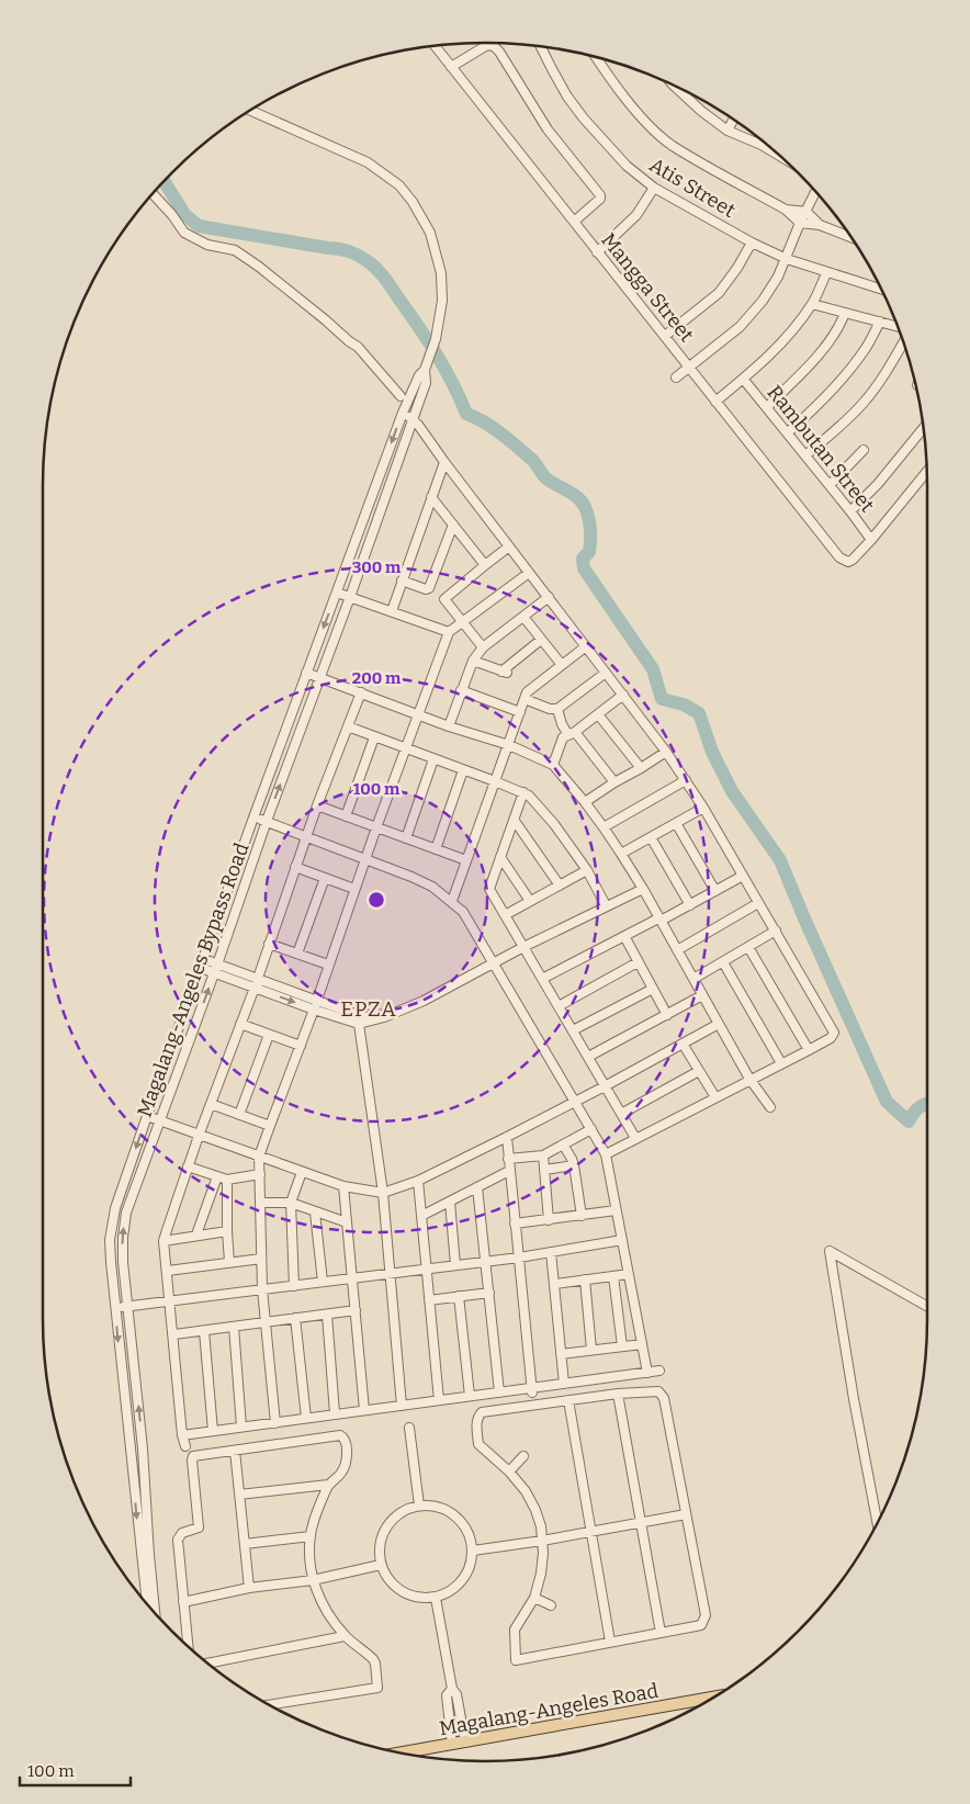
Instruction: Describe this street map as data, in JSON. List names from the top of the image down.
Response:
{
  "streets": {
    "main road": ["Magalang-Angeles Road"],
    "street": [
      "Atis Street",
      "Mangga Street",
      "Rambutan Street",
      "Magalang-Angeles Bypass Road"
    ]
  },
  "crossings": [
    ["Mangga Street", "Rambutan Street"]
  ],
  "districts": ["EPZA"],
  "scale_bar": "100 m",
  "rings": ["300 m", "200 m", "100 m"]
}
